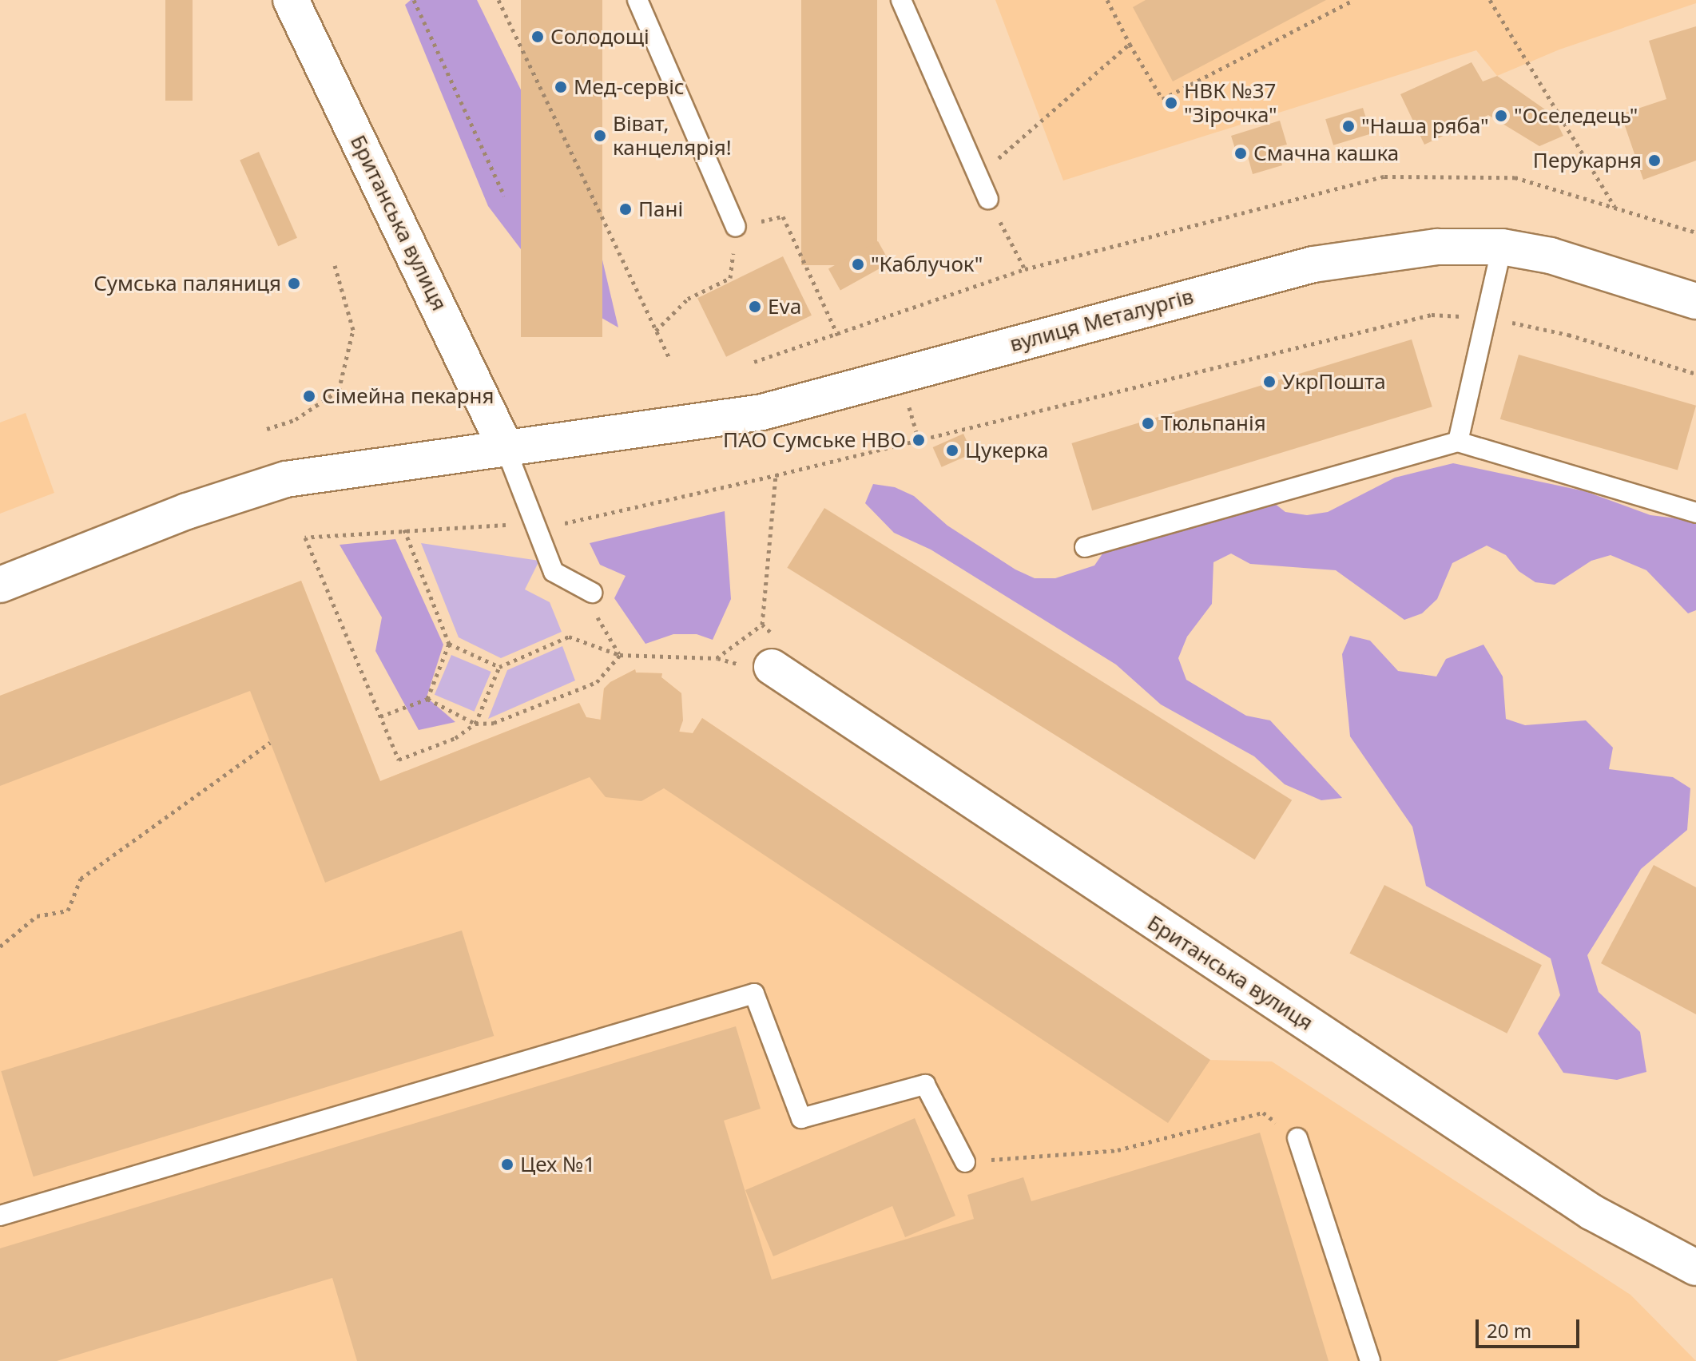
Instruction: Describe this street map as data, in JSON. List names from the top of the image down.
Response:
{
  "streets": {
    "main road": ["Британська вулиця", "вулиця Металургів"]
  },
  "crossings": [
    ["Британська вулиця", "вулиця Металургів"]
  ],
  "places": [
    "Солодощі",
    "Мед-сервіс",
    "НВК №37 \"Зірочка\"",
    "\"Оселедець\"",
    "\"Наша ряба\"",
    "Віват, канцелярія!",
    "Смачна кашка",
    "Перукарня",
    "Пані",
    "\"Каблучок\"",
    "Сумська паляниця",
    "Eva",
    "УкрПошта",
    "Сімейна пекарня",
    "Тюльпанія",
    "ПАО Сумське НВО",
    "Цукерка",
    "Цех №1"
  ],
  "scale_bar": "20 m"
}
